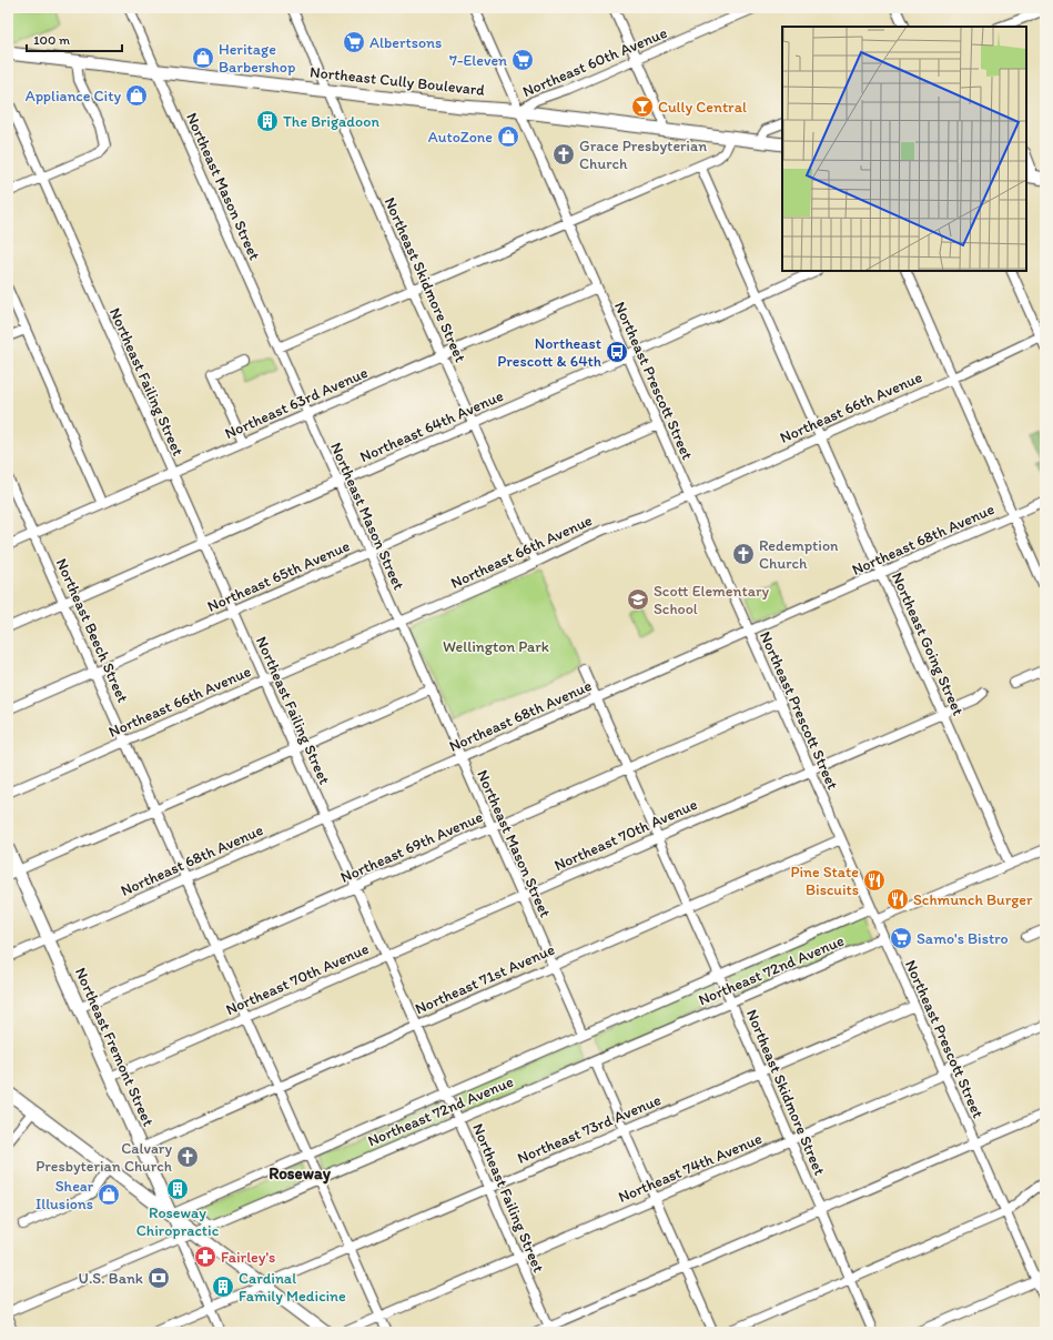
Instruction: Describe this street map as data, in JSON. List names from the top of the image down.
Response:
{
  "streets": {
    "main road": ["Northeast Cully Boulevard", "Northeast Fremont Street"],
    "street": [
      "Northeast 60th Avenue",
      "Northeast Mason Street",
      "Northeast Skidmore Street",
      "Northeast Prescott Street",
      "Northeast Failing Street",
      "Northeast 63rd Avenue",
      "Northeast 66th Avenue",
      "Northeast 64th Avenue",
      "Northeast 68th Avenue",
      "Northeast 65th Avenue",
      "Northeast Beech Street",
      "Northeast Going Street",
      "Northeast 70th Avenue",
      "Northeast 69th Avenue",
      "Northeast 72nd Avenue",
      "Northeast 71st Avenue",
      "Northeast 73rd Avenue",
      "Northeast 74th Avenue"
    ]
  },
  "crossings": [
    ["Northeast 60th Avenue", "Northeast Cully Boulevard"],
    ["Northeast 60th Avenue", "Northeast Prescott Street"],
    ["Northeast Cully Boulevard", "Northeast Mason Street"],
    ["Northeast Cully Boulevard", "Northeast Skidmore Street"],
    ["Northeast Cully Boulevard", "Northeast Prescott Street"],
    ["Northeast Mason Street", "Northeast 63rd Avenue"],
    ["Northeast Mason Street", "Northeast 66th Avenue"],
    ["Northeast Mason Street", "Northeast 64th Avenue"],
    ["Northeast Mason Street", "Northeast 68th Avenue"],
    ["Northeast Mason Street", "Northeast 65th Avenue"],
    ["Northeast Mason Street", "Northeast 70th Avenue"],
    ["Northeast Mason Street", "Northeast 69th Avenue"],
    ["Northeast Mason Street", "Northeast 72nd Avenue"],
    ["Northeast Mason Street", "Northeast 71st Avenue"],
    ["Northeast Skidmore Street", "Northeast 63rd Avenue"],
    ["Northeast Skidmore Street", "Northeast 66th Avenue"],
    ["Northeast Skidmore Street", "Northeast 64th Avenue"],
    ["Northeast Skidmore Street", "Northeast 68th Avenue"],
    ["Northeast Skidmore Street", "Northeast 65th Avenue"],
    ["Northeast Skidmore Street", "Northeast 70th Avenue"],
    ["Northeast Skidmore Street", "Northeast 69th Avenue"],
    ["Northeast Skidmore Street", "Northeast 72nd Avenue"],
    ["Northeast Skidmore Street", "Northeast 71st Avenue"],
    ["Northeast Skidmore Street", "Northeast 73rd Avenue"],
    ["Northeast Skidmore Street", "Northeast 74th Avenue"],
    ["Northeast Prescott Street", "Northeast 63rd Avenue"],
    ["Northeast Prescott Street", "Northeast 66th Avenue"],
    ["Northeast Prescott Street", "Northeast 64th Avenue"],
    ["Northeast Prescott Street", "Northeast 68th Avenue"],
    ["Northeast Prescott Street", "Northeast 65th Avenue"],
    ["Northeast Prescott Street", "Northeast 70th Avenue"],
    ["Northeast Prescott Street", "Northeast 69th Avenue"],
    ["Northeast Prescott Street", "Northeast 72nd Avenue"],
    ["Northeast Prescott Street", "Northeast 71st Avenue"],
    ["Northeast Prescott Street", "Northeast 73rd Avenue"],
    ["Northeast Prescott Street", "Northeast 74th Avenue"],
    ["Northeast Failing Street", "Northeast 63rd Avenue"],
    ["Northeast Failing Street", "Northeast 66th Avenue"],
    ["Northeast Failing Street", "Northeast 64th Avenue"],
    ["Northeast Failing Street", "Northeast 68th Avenue"],
    ["Northeast Failing Street", "Northeast 65th Avenue"],
    ["Northeast Failing Street", "Northeast 70th Avenue"],
    ["Northeast Failing Street", "Northeast 69th Avenue"],
    ["Northeast Failing Street", "Northeast 72nd Avenue"],
    ["Northeast Failing Street", "Northeast 71st Avenue"],
    ["Northeast Failing Street", "Northeast 73rd Avenue"],
    ["Northeast Failing Street", "Northeast 74th Avenue"],
    ["Northeast 63rd Avenue", "Northeast Beech Street"],
    ["Northeast 66th Avenue", "Northeast Beech Street"],
    ["Northeast 66th Avenue", "Northeast Going Street"],
    ["Northeast 64th Avenue", "Northeast Beech Street"],
    ["Northeast 64th Avenue", "Northeast Going Street"],
    ["Northeast 68th Avenue", "Northeast Beech Street"],
    ["Northeast 68th Avenue", "Northeast Going Street"],
    ["Northeast 68th Avenue", "Northeast Fremont Street"],
    ["Northeast 65th Avenue", "Northeast Beech Street"],
    ["Northeast Beech Street", "Northeast 70th Avenue"],
    ["Northeast Beech Street", "Northeast 69th Avenue"],
    ["Northeast Beech Street", "Northeast 72nd Avenue"],
    ["Northeast Beech Street", "Northeast 71st Avenue"],
    ["Northeast Beech Street", "Northeast 73rd Avenue"],
    ["Northeast Beech Street", "Northeast 74th Avenue"],
    ["Northeast Going Street", "Northeast 70th Avenue"],
    ["Northeast 70th Avenue", "Northeast Fremont Street"],
    ["Northeast 69th Avenue", "Northeast Fremont Street"],
    ["Northeast 72nd Avenue", "Northeast Fremont Street"],
    ["Northeast 71st Avenue", "Northeast Fremont Street"],
    ["Northeast Fremont Street", "Northeast 73rd Avenue"]
  ],
  "districts": ["Roseway"],
  "parks": ["Wellington Park"],
  "places": {
    "supermarket": ["Albertsons", "7-Eleven", "Samo's Bistro"],
    "shop": [
      "Heritage Barbershop",
      "Appliance City",
      "AutoZone",
      "Shear Illusions"
    ],
    "bar": ["Cully Central"],
    "building": ["The Brigadoon", "Roseway Chiropractic", "Cardinal Family Medicine"],
    "church": ["Grace Presbyterian Church", "Redemption Church", "Calvary Presbyterian Church"],
    "bus stop": ["Northeast Prescott & 64th"],
    "school or university": ["Scott Elementary School"],
    "restaurant": ["Pine State Biscuits", "Schmunch Burger"],
    "pharmacy": ["Fairley's"],
    "bank": ["U.S. Bank"]
  },
  "scale_bar": "100 m"
}
